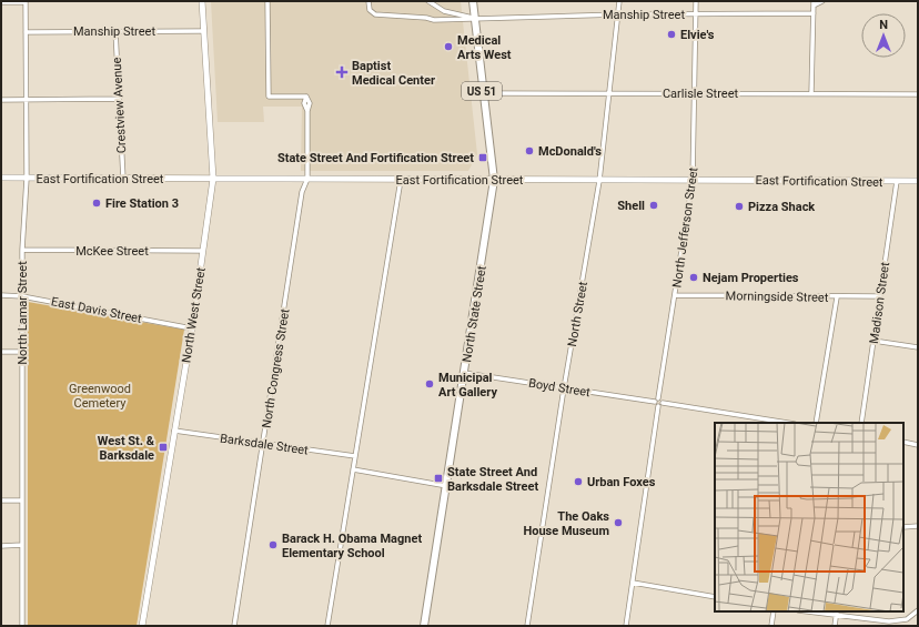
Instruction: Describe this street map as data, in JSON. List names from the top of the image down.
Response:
{
  "streets": {
    "main road": ["US 51", "North State Street"],
    "street": [
      "Manship Street",
      "Carlisle Street",
      "Crestview Avenue",
      "East Fortification Street",
      "North Jefferson Street",
      "McKee Street",
      "Morningside Street",
      "Madison Street",
      "East Davis Street",
      "North Lamar Street",
      "North Street",
      "North West Street",
      "North Congress Street",
      "Boyd Street",
      "Barksdale Street"
    ]
  },
  "crossings": [
    ["Manship Street", "Crestview Avenue"],
    ["Manship Street", "North Jefferson Street"],
    ["Manship Street", "North Lamar Street"],
    ["Manship Street", "North State Street"],
    ["Manship Street", "North Street"],
    ["Manship Street", "North West Street"],
    ["Carlisle Street", "North Jefferson Street"],
    ["Carlisle Street", "North State Street"],
    ["Carlisle Street", "North Street"],
    ["Crestview Avenue", "East Fortification Street"],
    ["East Fortification Street", "North Jefferson Street"],
    ["East Fortification Street", "Madison Street"],
    ["East Fortification Street", "North Lamar Street"],
    ["East Fortification Street", "North State Street"],
    ["East Fortification Street", "North Street"],
    ["East Fortification Street", "North West Street"],
    ["East Fortification Street", "North Congress Street"],
    ["North Jefferson Street", "Morningside Street"],
    ["North Jefferson Street", "Boyd Street"],
    ["McKee Street", "North Lamar Street"],
    ["McKee Street", "North West Street"],
    ["Morningside Street", "Madison Street"],
    ["East Davis Street", "North Lamar Street"],
    ["East Davis Street", "North West Street"],
    ["North State Street", "Boyd Street"],
    ["North Street", "Boyd Street"],
    ["North West Street", "Barksdale Street"],
    ["North Congress Street", "Barksdale Street"]
  ],
  "parks": ["Greenwood Cemetery"],
  "places": {
    "other": [
      "Elvie's",
      "Medical Arts West",
      "McDonald's",
      "Fire Station 3",
      "Shell",
      "Pizza Shack",
      "Nejam Properties",
      "Municipal Art Gallery",
      "Urban Foxes",
      "The Oaks House Museum",
      "Barack H. Obama Magnet Elementary School"
    ],
    "health": ["Baptist Medical Center"],
    "transit": ["State Street And Fortification Street", "West St. & Barksdale", "State Street And Barksdale Street"]
  },
  "north": "top"
}
